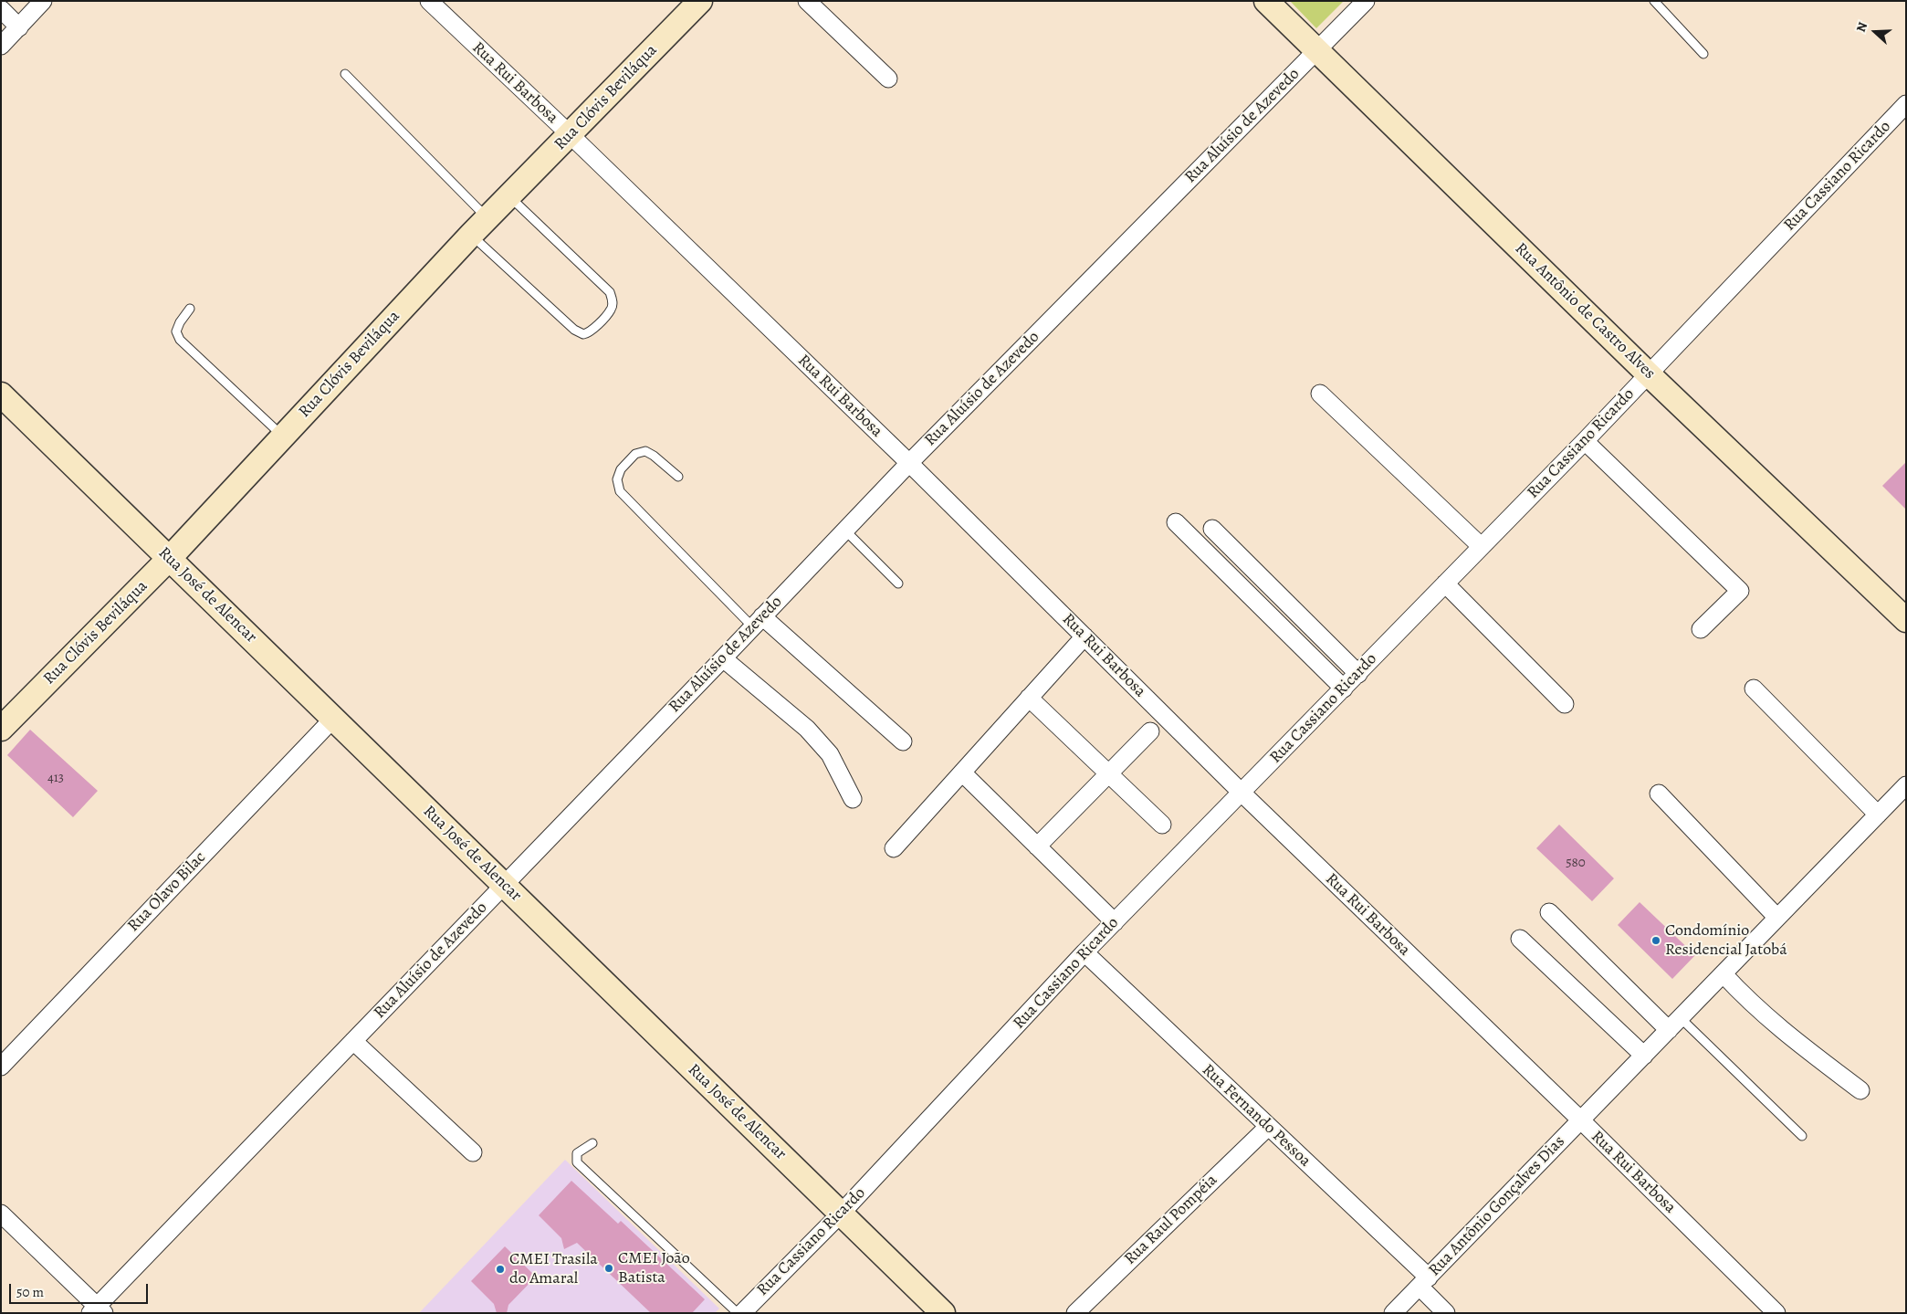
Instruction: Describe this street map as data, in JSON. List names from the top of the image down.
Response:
{
  "streets": {
    "street": [
      "Rua Rui Barbosa",
      "Rua Clóvis Beviláqua",
      "Rua Aluísio de Azevedo",
      "Rua Cassiano Ricardo",
      "Rua Antônio de Castro Alves",
      "Rua José de Alencar",
      "Rua Olavo Bilac",
      "Rua Fernando Pessoa",
      "Rua Antônio Gonçalves Dias",
      "Rua Raul Pompéia"
    ]
  },
  "crossings": [
    ["Rua Rui Barbosa", "Rua Clóvis Beviláqua"],
    ["Rua Rui Barbosa", "Rua Aluísio de Azevedo"],
    ["Rua Rui Barbosa", "Rua Cassiano Ricardo"],
    ["Rua Rui Barbosa", "Rua Antônio Gonçalves Dias"],
    ["Rua Clóvis Beviláqua", "Rua José de Alencar"],
    ["Rua Aluísio de Azevedo", "Rua Antônio de Castro Alves"],
    ["Rua Aluísio de Azevedo", "Rua José de Alencar"],
    ["Rua Cassiano Ricardo", "Rua Antônio de Castro Alves"],
    ["Rua Cassiano Ricardo", "Rua José de Alencar"],
    ["Rua Cassiano Ricardo", "Rua Fernando Pessoa"],
    ["Rua José de Alencar", "Rua Olavo Bilac"],
    ["Rua Fernando Pessoa", "Rua Antônio Gonçalves Dias"],
    ["Rua Fernando Pessoa", "Rua Raul Pompéia"]
  ],
  "places": ["Condomínio Residencial Jatobá", "CMEI João Batista", "CMEI Trasila do Amaral"],
  "house_numbers": ["413", "580"],
  "scale_bar": "50 m",
  "north": "left"
}
